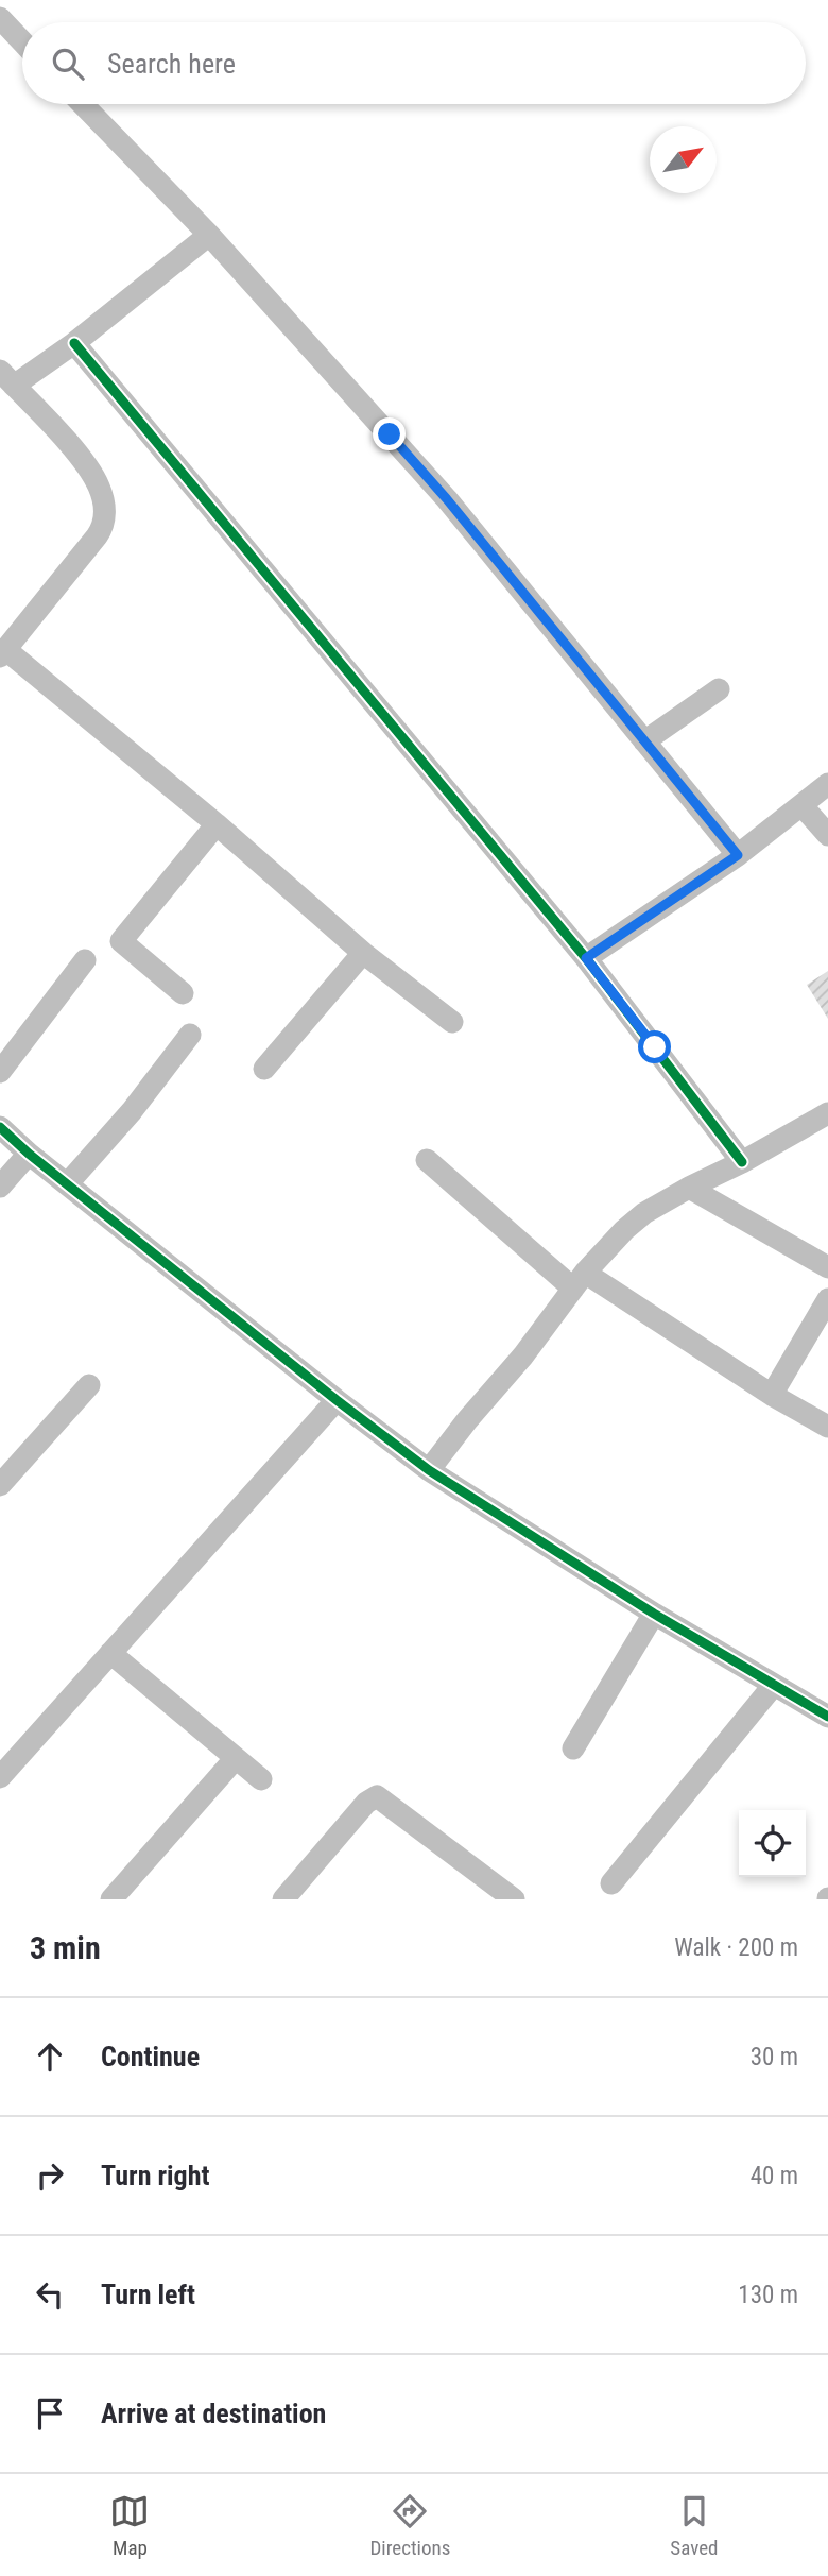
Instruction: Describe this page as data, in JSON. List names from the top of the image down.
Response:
{
  "north": "top right",
  "page": {
    "search": "Search here",
    "heading": ["3 min", "Walk · 200 m"],
    "list": [
      ["Continue", "30 m"],
      ["Turn right", "40 m"],
      ["Turn left", "130 m"],
      "Arrive at destination"
    ],
    "nav": ["Map", "Directions", "Saved"]
  }
}
